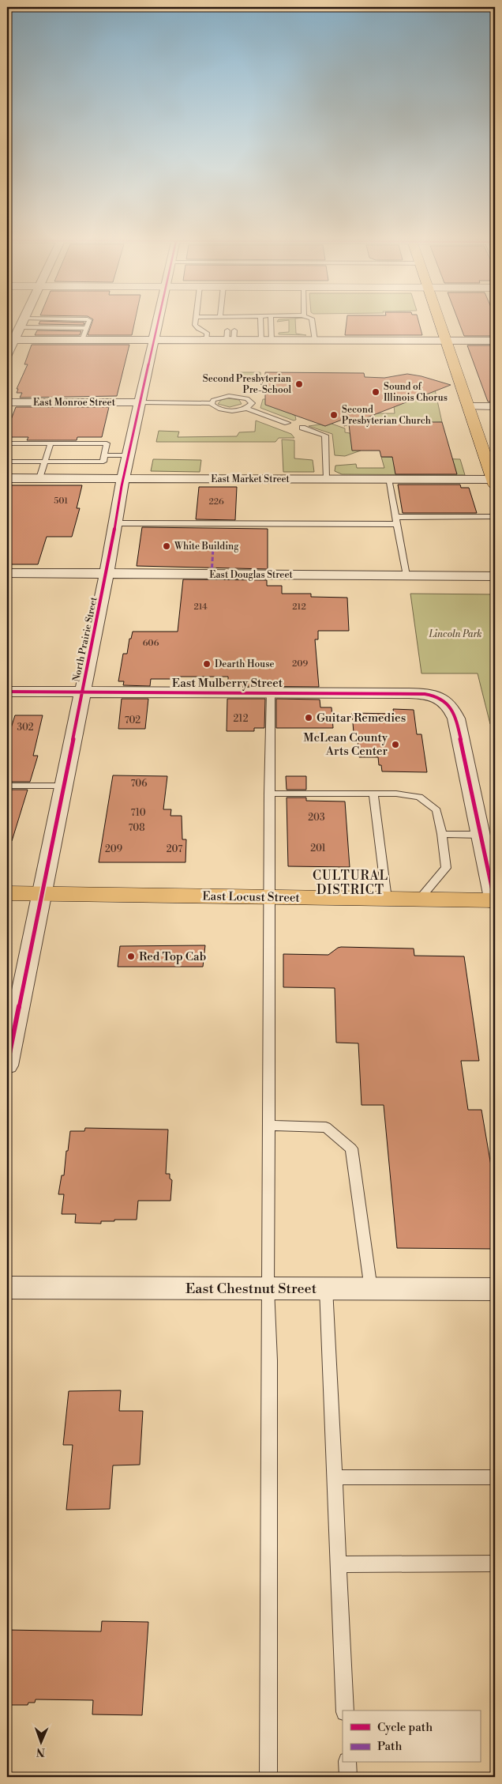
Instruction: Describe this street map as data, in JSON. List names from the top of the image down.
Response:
{
  "streets": {
    "main road": ["East Locust Street"],
    "street": [
      "East Monroe Street",
      "East Market Street",
      "East Douglas Street",
      "North Prairie Street",
      "East Mulberry Street",
      "East Chestnut Street"
    ]
  },
  "crossings": [
    ["East Monroe Street", "North Prairie Street"],
    ["East Market Street", "North Prairie Street"],
    ["East Douglas Street", "North Prairie Street"],
    ["North Prairie Street", "East Mulberry Street"],
    ["North Prairie Street", "East Locust Street"]
  ],
  "districts": ["CULTURAL DISTRICT"],
  "parks": ["Lincoln Park"],
  "places": [
    "Second Presbyterian Pre-School",
    "Sound of Illinois Chorus",
    "Second Presbyterian Church",
    "White Building",
    "Dearth House",
    "Guitar Remedies",
    "McLean County Arts Center",
    "Red Top Cab"
  ],
  "house_numbers": [
    "501",
    "226",
    "214",
    "212",
    "606",
    "209",
    "212",
    "702",
    "302",
    "706",
    "710",
    "203",
    "708",
    "201",
    "209",
    "207"
  ],
  "legend": ["Cycle path", "Path"],
  "north": "bottom"
}
